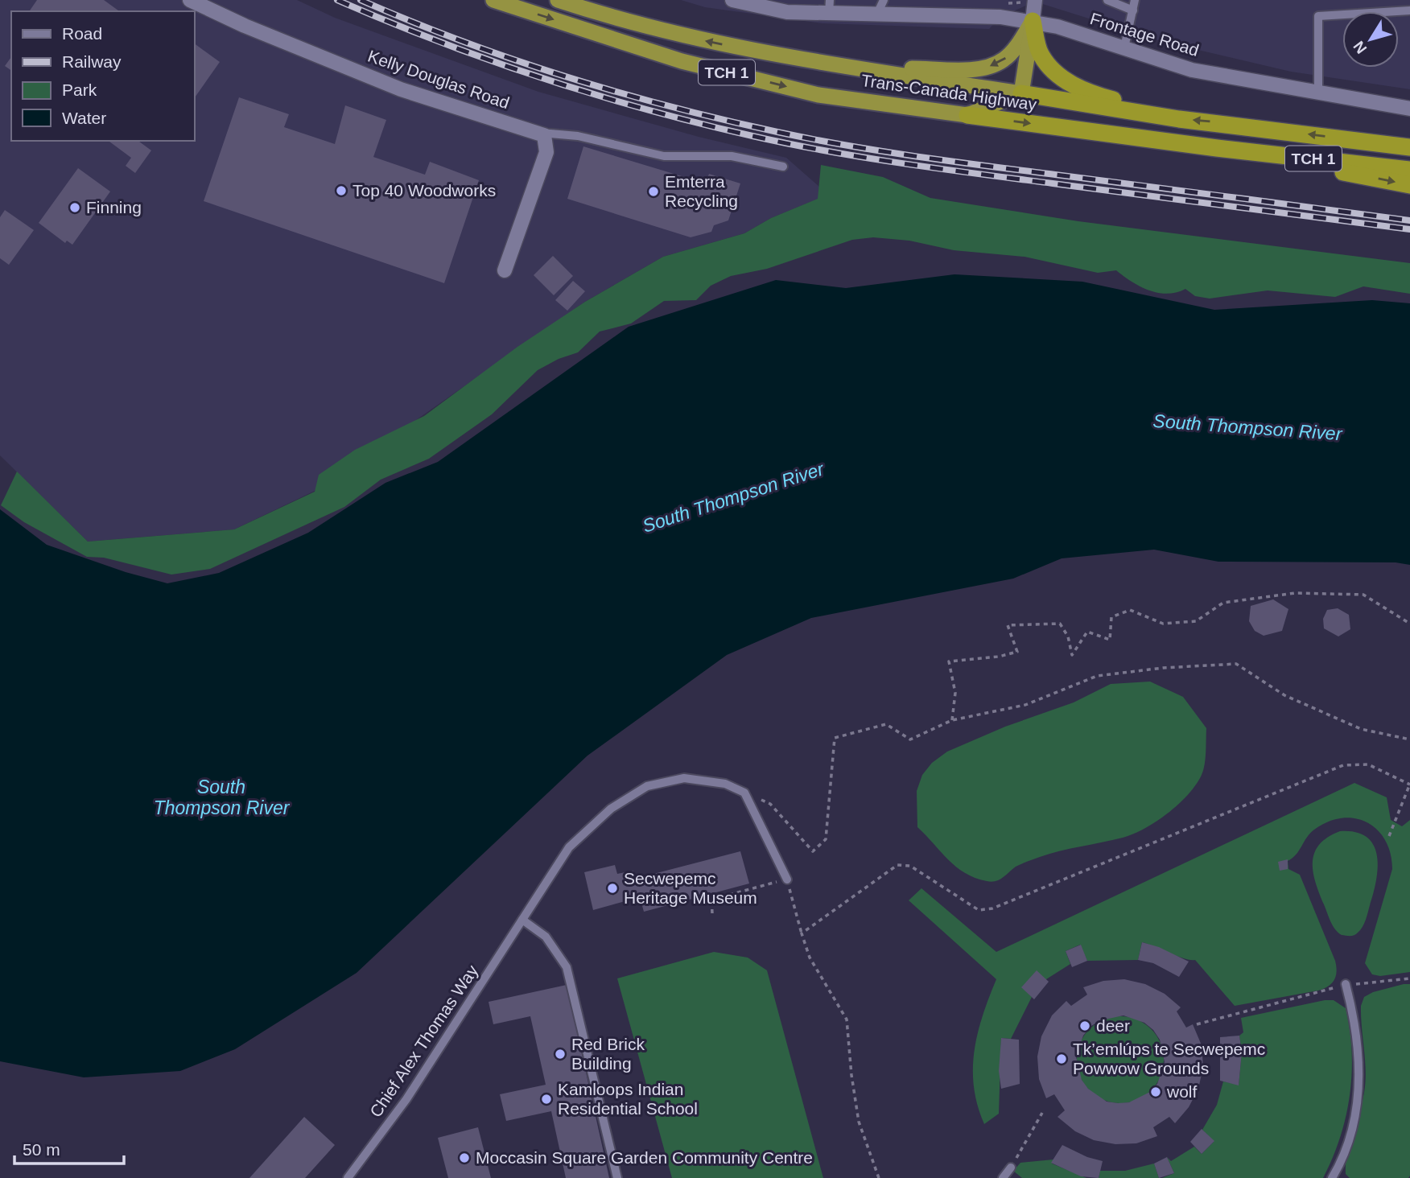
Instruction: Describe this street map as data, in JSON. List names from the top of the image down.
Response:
{
  "streets": {
    "highway": ["TCH 1", "Trans-Canada Highway"],
    "street": ["Frontage Road", "Kelly Douglas Road"],
    "lane": ["Chief Alex Thomas Way"]
  },
  "water": ["South Thompson River"],
  "places": [
    "Top 40 Woodworks",
    "Emterra Recycling",
    "Finning",
    "Secwepemc Heritage Museum",
    "deer",
    "Red Brick Building",
    "Tk’emlúps te Secwepemc Powwow Grounds",
    "wolf",
    "Kamloops Indian Residential School",
    "Moccasin Square Garden Community Centre"
  ],
  "legend": [
    "Road",
    "Railway",
    "Park",
    "Water"
  ],
  "scale_bar": "50 m",
  "north": "bottom left"
}
